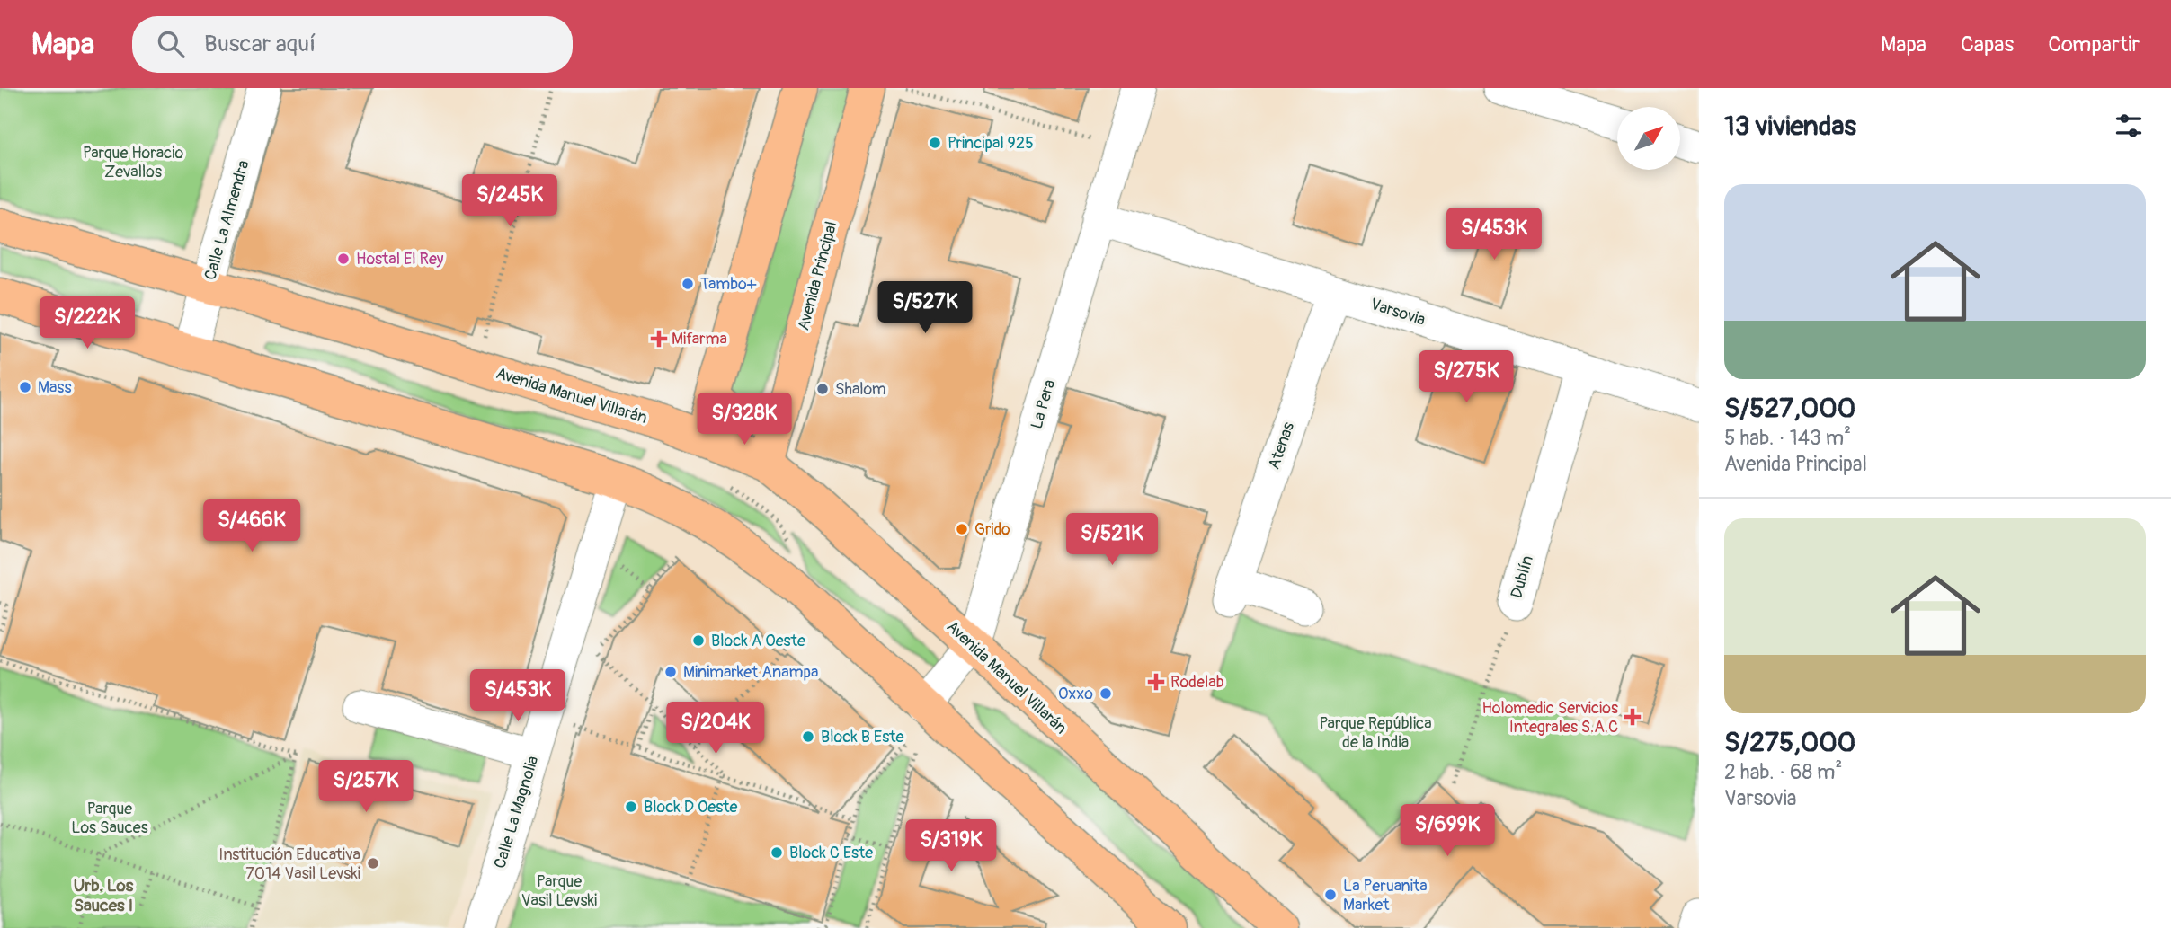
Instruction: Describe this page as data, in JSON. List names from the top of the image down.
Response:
{
  "streets": {
    "main road": ["Avenida Principal", "Avenida Manuel Villarán"],
    "street": [
      "Calle La Almendra",
      "Varsovia",
      "La Pera",
      "Atenas",
      "Dublín",
      "Calle La Magnolia"
    ]
  },
  "crossings": [
    ["Calle La Almendra", "Avenida Manuel Villarán"],
    ["Avenida Principal", "Avenida Manuel Villarán"],
    ["Varsovia", "La Pera"],
    ["Varsovia", "Atenas"],
    ["Varsovia", "Dublín"],
    ["Avenida Manuel Villarán", "La Pera"]
  ],
  "districts": ["Urb. Los Sauces I"],
  "parks": [
    "Parque Horacio Zevallos",
    "Parque República de la India",
    "Parque Los Sauces",
    "Parque Vasil Levski"
  ],
  "places": {
    "other": [
      "Principal 925",
      "Hostal El Rey",
      "Tambo+",
      "Mass",
      "Shalom",
      "Grido",
      "Block A Oeste",
      "Minimarket Anampa",
      "Oxxo",
      "Block B Este",
      "Block D Oeste",
      "Block C Este",
      "Institución Educativa 7014 Vasil Levski",
      "La Peruanita Market"
    ],
    "health": ["Mifarma", "Rodelab", "Holomedic Servicios Integrales S.A.C"]
  },
  "north": "top right",
  "page": {
    "header": "Mapa",
    "search": "Buscar aquí",
    "nav": ["Mapa", "Capas", "Compartir"],
    "heading": "13 viviendas",
    "list": [
      {
        "name": "S/527,000",
        "note": "5 hab. · 143 m² · Avenida Principal"
      },
      {
        "name": "S/275,000",
        "note": "2 hab. · 68 m² · Varsovia"
      }
    ],
    "price": [
      "S/245K",
      "S/453K",
      "S/527K",
      "S/222K",
      "S/275K",
      "S/328K",
      "S/466K",
      "S/521K",
      "S/453K",
      "S/204K",
      "S/257K",
      "S/699K",
      "S/319K"
    ]
  }
}
